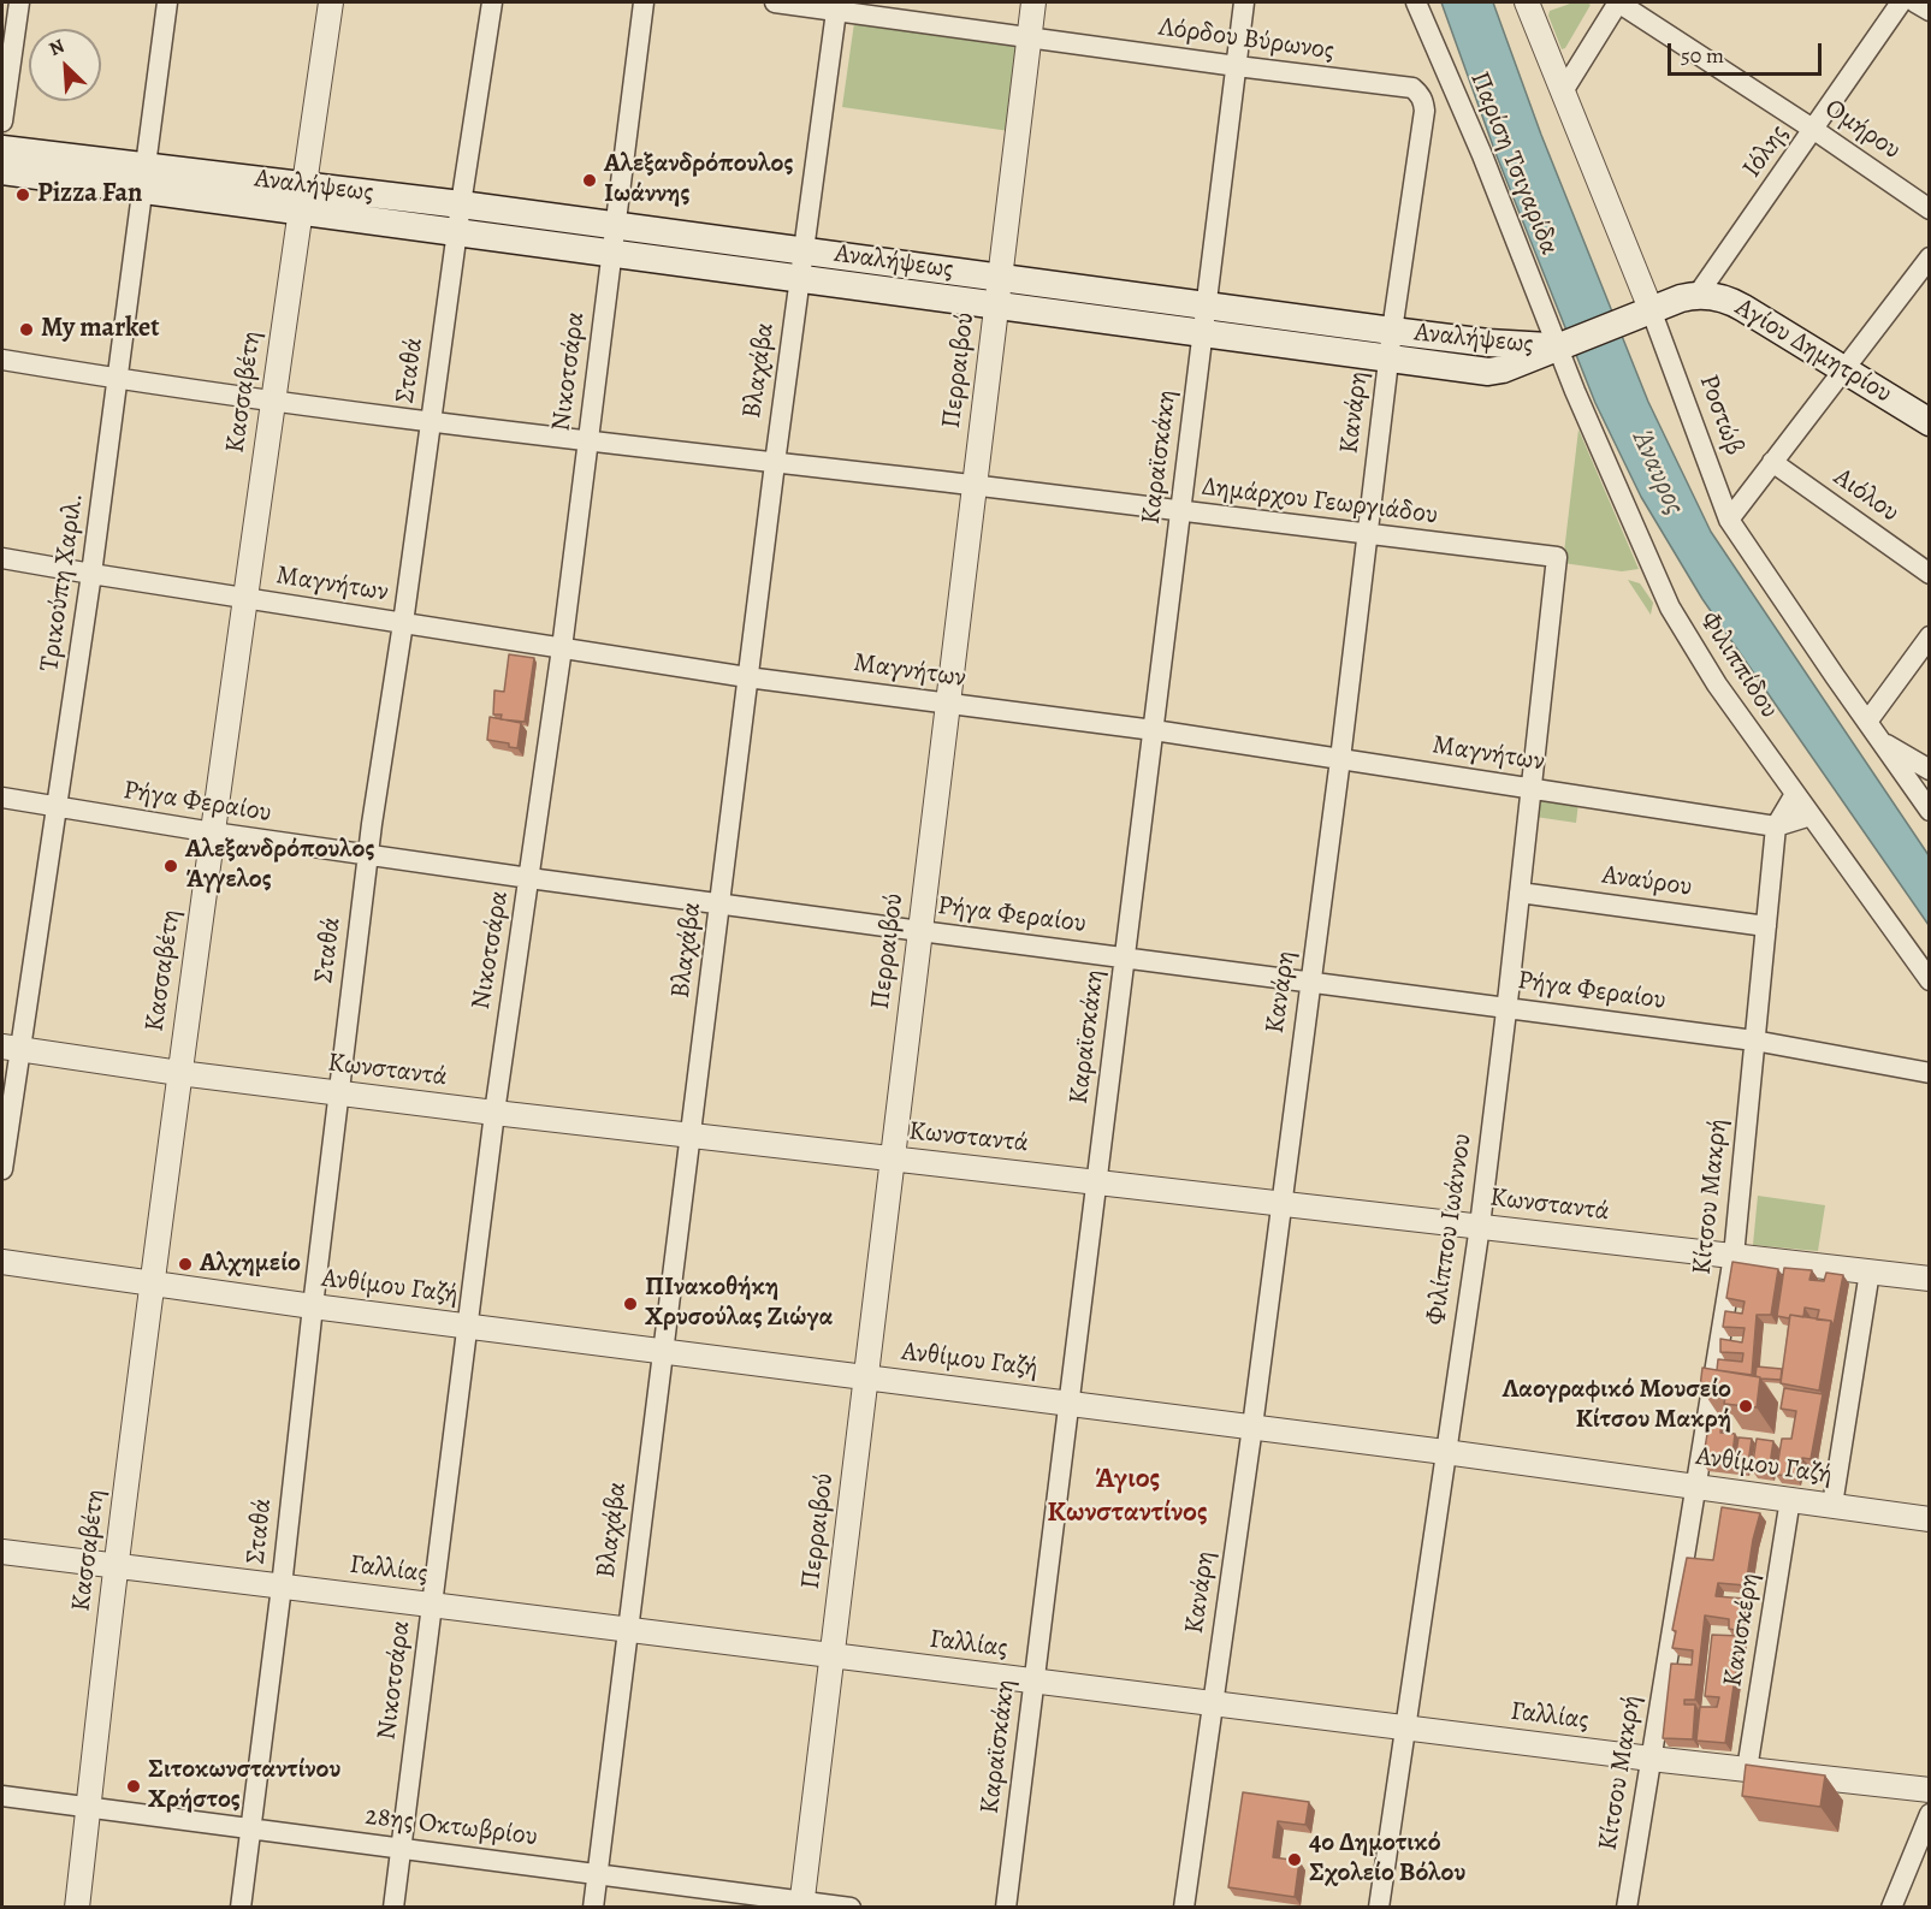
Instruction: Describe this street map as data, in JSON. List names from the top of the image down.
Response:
{
  "streets": {
    "main road": ["Αναλήψεως", "Αγίου Δημητρίου"],
    "street": [
      "Λόρδου Βύρωνος",
      "Ομήρου",
      "Ιόλης",
      "Παρίση Τσιγαρίδα",
      "Σταθά",
      "Βλαχάβα",
      "Περραιβού",
      "Νικοτσάρα",
      "Κασσαβέτη",
      "Κανάρη",
      "Ροστώβ",
      "Καραϊσκάκη",
      "Αιόλου",
      "Δημάρχου Γεωργιάδου",
      "Τρικούπη Χαριλ.",
      "Μαγνήτων",
      "Φιλιππίδου",
      "Ρήγα Φεραίου",
      "Αναύρου",
      "Κωνσταντά",
      "Κίτσου Μακρή",
      "Φιλίππου Ιωάννου",
      "Ανθίμου Γαζή",
      "Γαλλίας",
      "Κανισκέρη",
      "28ης Οκτωβρίου"
    ]
  },
  "crossings": [
    ["Λόρδου Βύρωνος", "Βλαχάβα"],
    ["Λόρδου Βύρωνος", "Περραιβού"],
    ["Λόρδου Βύρωνος", "Κανάρη"],
    ["Λόρδου Βύρωνος", "Καραϊσκάκη"],
    ["Ομήρου", "Ιόλης"],
    ["Ιόλης", "Αγίου Δημητρίου"],
    ["Παρίση Τσιγαρίδα", "Αναλήψεως"],
    ["Παρίση Τσιγαρίδα", "Αγίου Δημητρίου"],
    ["Παρίση Τσιγαρίδα", "Φιλιππίδου"],
    ["Αναλήψεως", "Αγίου Δημητρίου"],
    ["Αναλήψεως", "Σταθά"],
    ["Αναλήψεως", "Βλαχάβα"],
    ["Αναλήψεως", "Περραιβού"],
    ["Αναλήψεως", "Νικοτσάρα"],
    ["Αναλήψεως", "Κασσαβέτη"],
    ["Αναλήψεως", "Κανάρη"],
    ["Αναλήψεως", "Καραϊσκάκη"],
    ["Αναλήψεως", "Τρικούπη Χαριλ."],
    ["Αναλήψεως", "Φιλιππίδου"],
    ["Αγίου Δημητρίου", "Ροστώβ"],
    ["Αγίου Δημητρίου", "Φιλιππίδου"],
    ["Σταθά", "Δημάρχου Γεωργιάδου"],
    ["Σταθά", "Μαγνήτων"],
    ["Σταθά", "Ρήγα Φεραίου"],
    ["Σταθά", "Κωνσταντά"],
    ["Σταθά", "Ανθίμου Γαζή"],
    ["Σταθά", "Γαλλίας"],
    ["Σταθά", "28ης Οκτωβρίου"],
    ["Βλαχάβα", "Δημάρχου Γεωργιάδου"],
    ["Βλαχάβα", "Μαγνήτων"],
    ["Βλαχάβα", "Ρήγα Φεραίου"],
    ["Βλαχάβα", "Κωνσταντά"],
    ["Βλαχάβα", "Ανθίμου Γαζή"],
    ["Βλαχάβα", "Γαλλίας"],
    ["Βλαχάβα", "28ης Οκτωβρίου"],
    ["Περραιβού", "Δημάρχου Γεωργιάδου"],
    ["Περραιβού", "Μαγνήτων"],
    ["Περραιβού", "Ρήγα Φεραίου"],
    ["Περραιβού", "Κωνσταντά"],
    ["Περραιβού", "Ανθίμου Γαζή"],
    ["Περραιβού", "Γαλλίας"],
    ["Περραιβού", "28ης Οκτωβρίου"],
    ["Νικοτσάρα", "Δημάρχου Γεωργιάδου"],
    ["Νικοτσάρα", "Μαγνήτων"],
    ["Νικοτσάρα", "Ρήγα Φεραίου"],
    ["Νικοτσάρα", "Κωνσταντά"],
    ["Νικοτσάρα", "Ανθίμου Γαζή"],
    ["Νικοτσάρα", "Γαλλίας"],
    ["Νικοτσάρα", "28ης Οκτωβρίου"],
    ["Κασσαβέτη", "Δημάρχου Γεωργιάδου"],
    ["Κασσαβέτη", "Μαγνήτων"],
    ["Κασσαβέτη", "Ρήγα Φεραίου"],
    ["Κασσαβέτη", "Κωνσταντά"],
    ["Κασσαβέτη", "Ανθίμου Γαζή"],
    ["Κασσαβέτη", "Γαλλίας"],
    ["Κασσαβέτη", "28ης Οκτωβρίου"],
    ["Κανάρη", "Δημάρχου Γεωργιάδου"],
    ["Κανάρη", "Μαγνήτων"],
    ["Κανάρη", "Ρήγα Φεραίου"],
    ["Κανάρη", "Κωνσταντά"],
    ["Κανάρη", "Ανθίμου Γαζή"],
    ["Κανάρη", "Γαλλίας"],
    ["Καραϊσκάκη", "Δημάρχου Γεωργιάδου"],
    ["Καραϊσκάκη", "Μαγνήτων"],
    ["Καραϊσκάκη", "Ρήγα Φεραίου"],
    ["Καραϊσκάκη", "Κωνσταντά"],
    ["Καραϊσκάκη", "Ανθίμου Γαζή"],
    ["Καραϊσκάκη", "Γαλλίας"],
    ["Δημάρχου Γεωργιάδου", "Τρικούπη Χαριλ."],
    ["Δημάρχου Γεωργιάδου", "Φιλίππου Ιωάννου"],
    ["Τρικούπη Χαριλ.", "Μαγνήτων"],
    ["Τρικούπη Χαριλ.", "Ρήγα Φεραίου"],
    ["Τρικούπη Χαριλ.", "Κωνσταντά"],
    ["Μαγνήτων", "Φιλιππίδου"],
    ["Μαγνήτων", "Κίτσου Μακρή"],
    ["Μαγνήτων", "Φιλίππου Ιωάννου"],
    ["Φιλιππίδου", "Κίτσου Μακρή"],
    ["Ρήγα Φεραίου", "Κίτσου Μακρή"],
    ["Ρήγα Φεραίου", "Φιλίππου Ιωάννου"],
    ["Αναύρου", "Κίτσου Μακρή"],
    ["Αναύρου", "Φιλίππου Ιωάννου"],
    ["Κωνσταντά", "Κίτσου Μακρή"],
    ["Κωνσταντά", "Φιλίππου Ιωάννου"],
    ["Κίτσου Μακρή", "Ανθίμου Γαζή"],
    ["Κίτσου Μακρή", "Γαλλίας"],
    ["Φιλίππου Ιωάννου", "Ανθίμου Γαζή"],
    ["Φιλίππου Ιωάννου", "Γαλλίας"],
    ["Ανθίμου Γαζή", "Κανισκέρη"],
    ["Γαλλίας", "Κανισκέρη"]
  ],
  "districts": ["Άγιος Κωνσταντίνος"],
  "water": ["Άναυρος"],
  "places": [
    "Αλεξανδρόπουλος Ιωάννης",
    "Pizza Fan",
    "My market",
    "Αλεξανδρόπουλος Άγγελος",
    "Αλχημείο",
    "ΠΙνακοθήκη Χρυσούλας Ζιώγα",
    "Λαογραφικό Μουσείο Κίτσου Μακρή",
    "Σιτοκωνσταντίνου Χρήστος",
    "4ο Δημοτικό Σχολείο Βόλου"
  ],
  "scale_bar": "50 m",
  "north": "top left"
}
